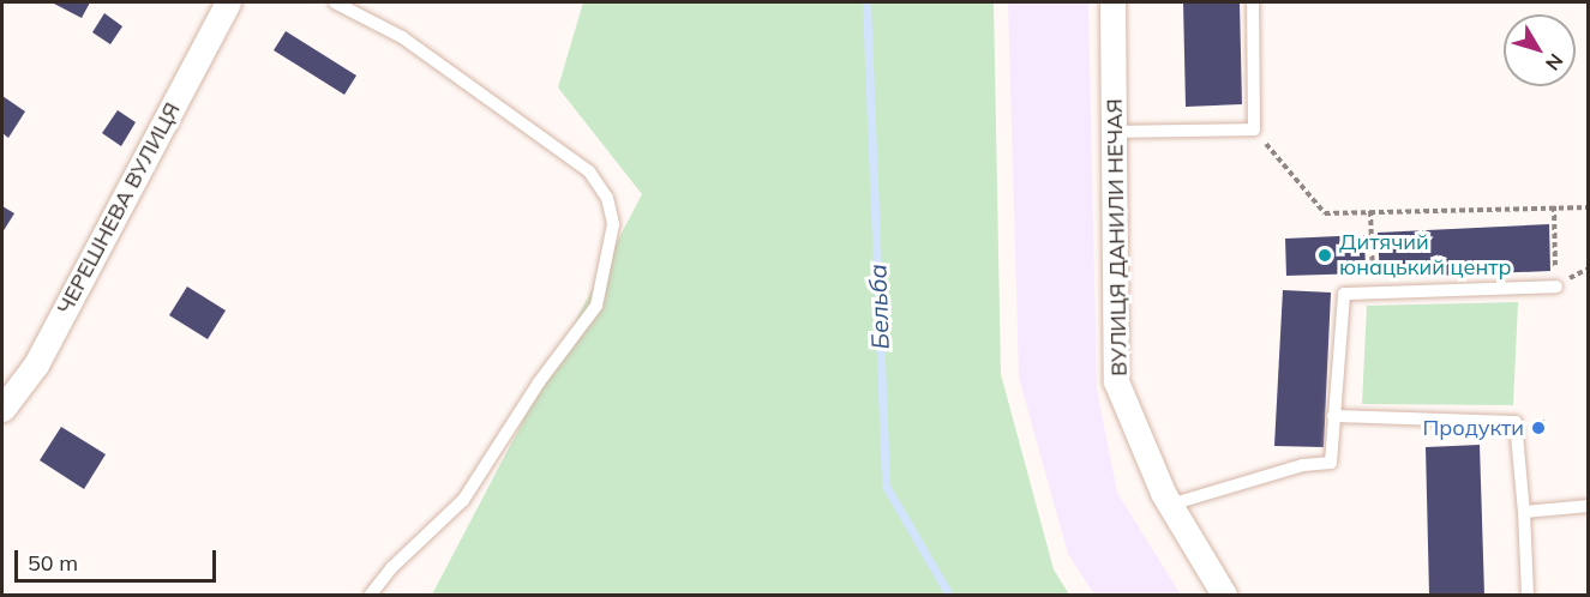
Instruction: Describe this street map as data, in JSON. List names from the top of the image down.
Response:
{
  "streets": {
    "street": ["ЧЕРЕШНЕВА ВУЛИЦЯ", "ВУЛИЦЯ ДАНИЛИ НЕЧАЯ"]
  },
  "water": ["Бельба"],
  "places": ["Дитячий юнацький центр", "Продукти"],
  "scale_bar": "50 m",
  "north": "bottom right"
}
